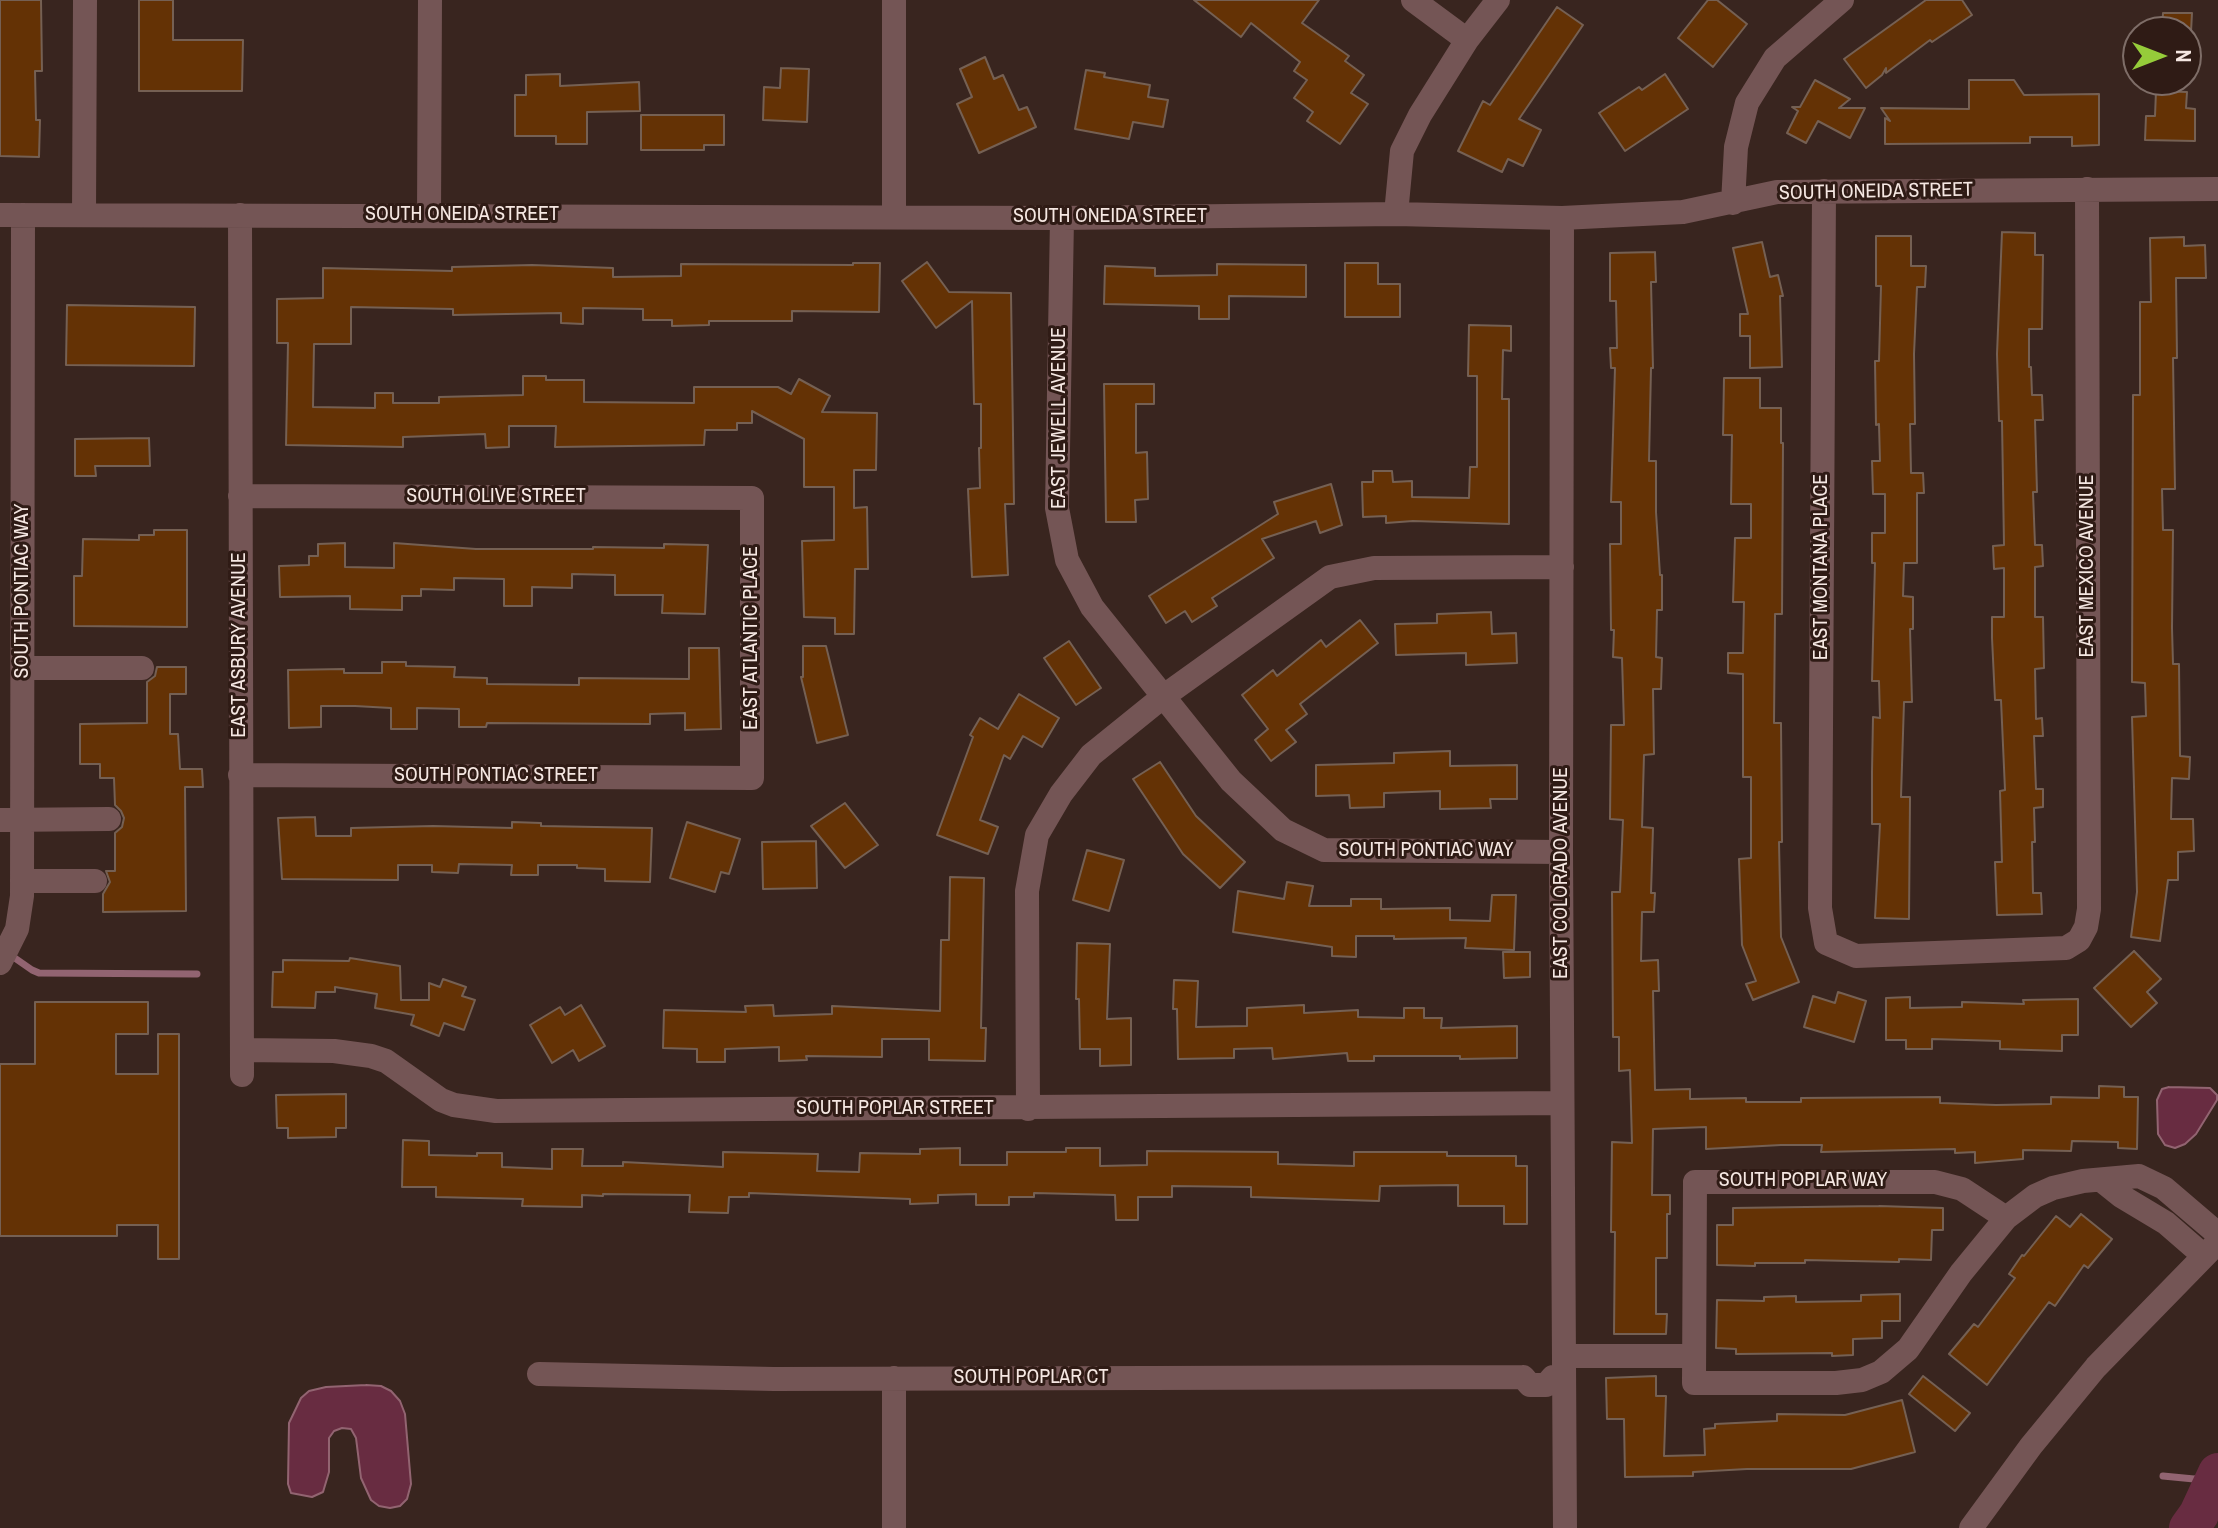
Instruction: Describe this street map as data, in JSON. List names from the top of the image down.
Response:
{
  "streets": {
    "street": [
      "SOUTH ONEIDA STREET",
      "EAST JEWELL AVENUE",
      "SOUTH OLIVE STREET",
      "EAST MEXICO AVENUE",
      "EAST MONTANA PLACE",
      "SOUTH PONTIAC WAY",
      "EAST ATLANTIC PLACE",
      "EAST ASBURY AVENUE",
      "SOUTH PONTIAC STREET",
      "EAST COLORADO AVENUE",
      "SOUTH POPLAR STREET",
      "SOUTH POPLAR WAY",
      "SOUTH POPLAR CT"
    ]
  },
  "crossings": [
    ["SOUTH ONEIDA STREET", "EAST JEWELL AVENUE"],
    ["SOUTH ONEIDA STREET", "EAST MEXICO AVENUE"],
    ["SOUTH ONEIDA STREET", "EAST MONTANA PLACE"],
    ["SOUTH ONEIDA STREET", "SOUTH PONTIAC WAY"],
    ["SOUTH ONEIDA STREET", "EAST ASBURY AVENUE"],
    ["SOUTH ONEIDA STREET", "EAST COLORADO AVENUE"],
    ["EAST JEWELL AVENUE", "SOUTH PONTIAC WAY"],
    ["SOUTH OLIVE STREET", "EAST ATLANTIC PLACE"],
    ["SOUTH OLIVE STREET", "EAST ASBURY AVENUE"],
    ["EAST MEXICO AVENUE", "EAST MONTANA PLACE"],
    ["SOUTH PONTIAC WAY", "EAST COLORADO AVENUE"],
    ["EAST ATLANTIC PLACE", "SOUTH PONTIAC STREET"],
    ["EAST ASBURY AVENUE", "SOUTH PONTIAC STREET"],
    ["EAST ASBURY AVENUE", "SOUTH POPLAR STREET"],
    ["EAST COLORADO AVENUE", "SOUTH POPLAR STREET"],
    ["EAST COLORADO AVENUE", "SOUTH POPLAR CT"]
  ],
  "north": "right"
}
